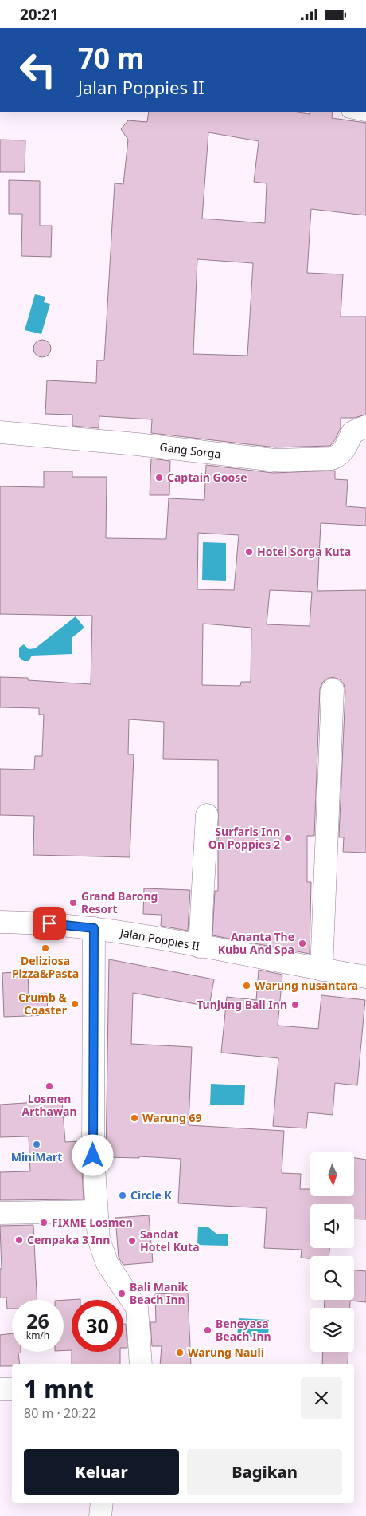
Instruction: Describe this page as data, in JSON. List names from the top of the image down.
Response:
{
  "streets": {
    "street": ["Gang Sorga", "Jalan Poppies II"]
  },
  "places": [
    "Captain Goose",
    "Hotel Sorga Kuta",
    "Surfaris Inn On Poppies 2",
    "Grand Barong Resort",
    "Ananta The Kubu And Spa",
    "Deliziosa Pizza&Pasta",
    "Warung nusantara",
    "Crumb & Coaster",
    "Tunjung Bali Inn",
    "Losmen Arthawan",
    "Warung 69",
    "MiniMart",
    "Circle K",
    "FIXME Losmen",
    "Cempaka 3 Inn",
    "Sandat Hotel Kuta",
    "Bali Manik Beach Inn",
    "Beneyasa Beach Inn",
    "Warung Nauli"
  ],
  "north": "bottom",
  "page": {
    "status": "20:21",
    "turn": ["70 m", "Jalan Poppies II"],
    "speed": "26 km/h",
    "limit": "30",
    "heading": ["1 mnt", "80 m · 20:22"],
    "buttons": ["Keluar", "Bagikan"]
  }
}
